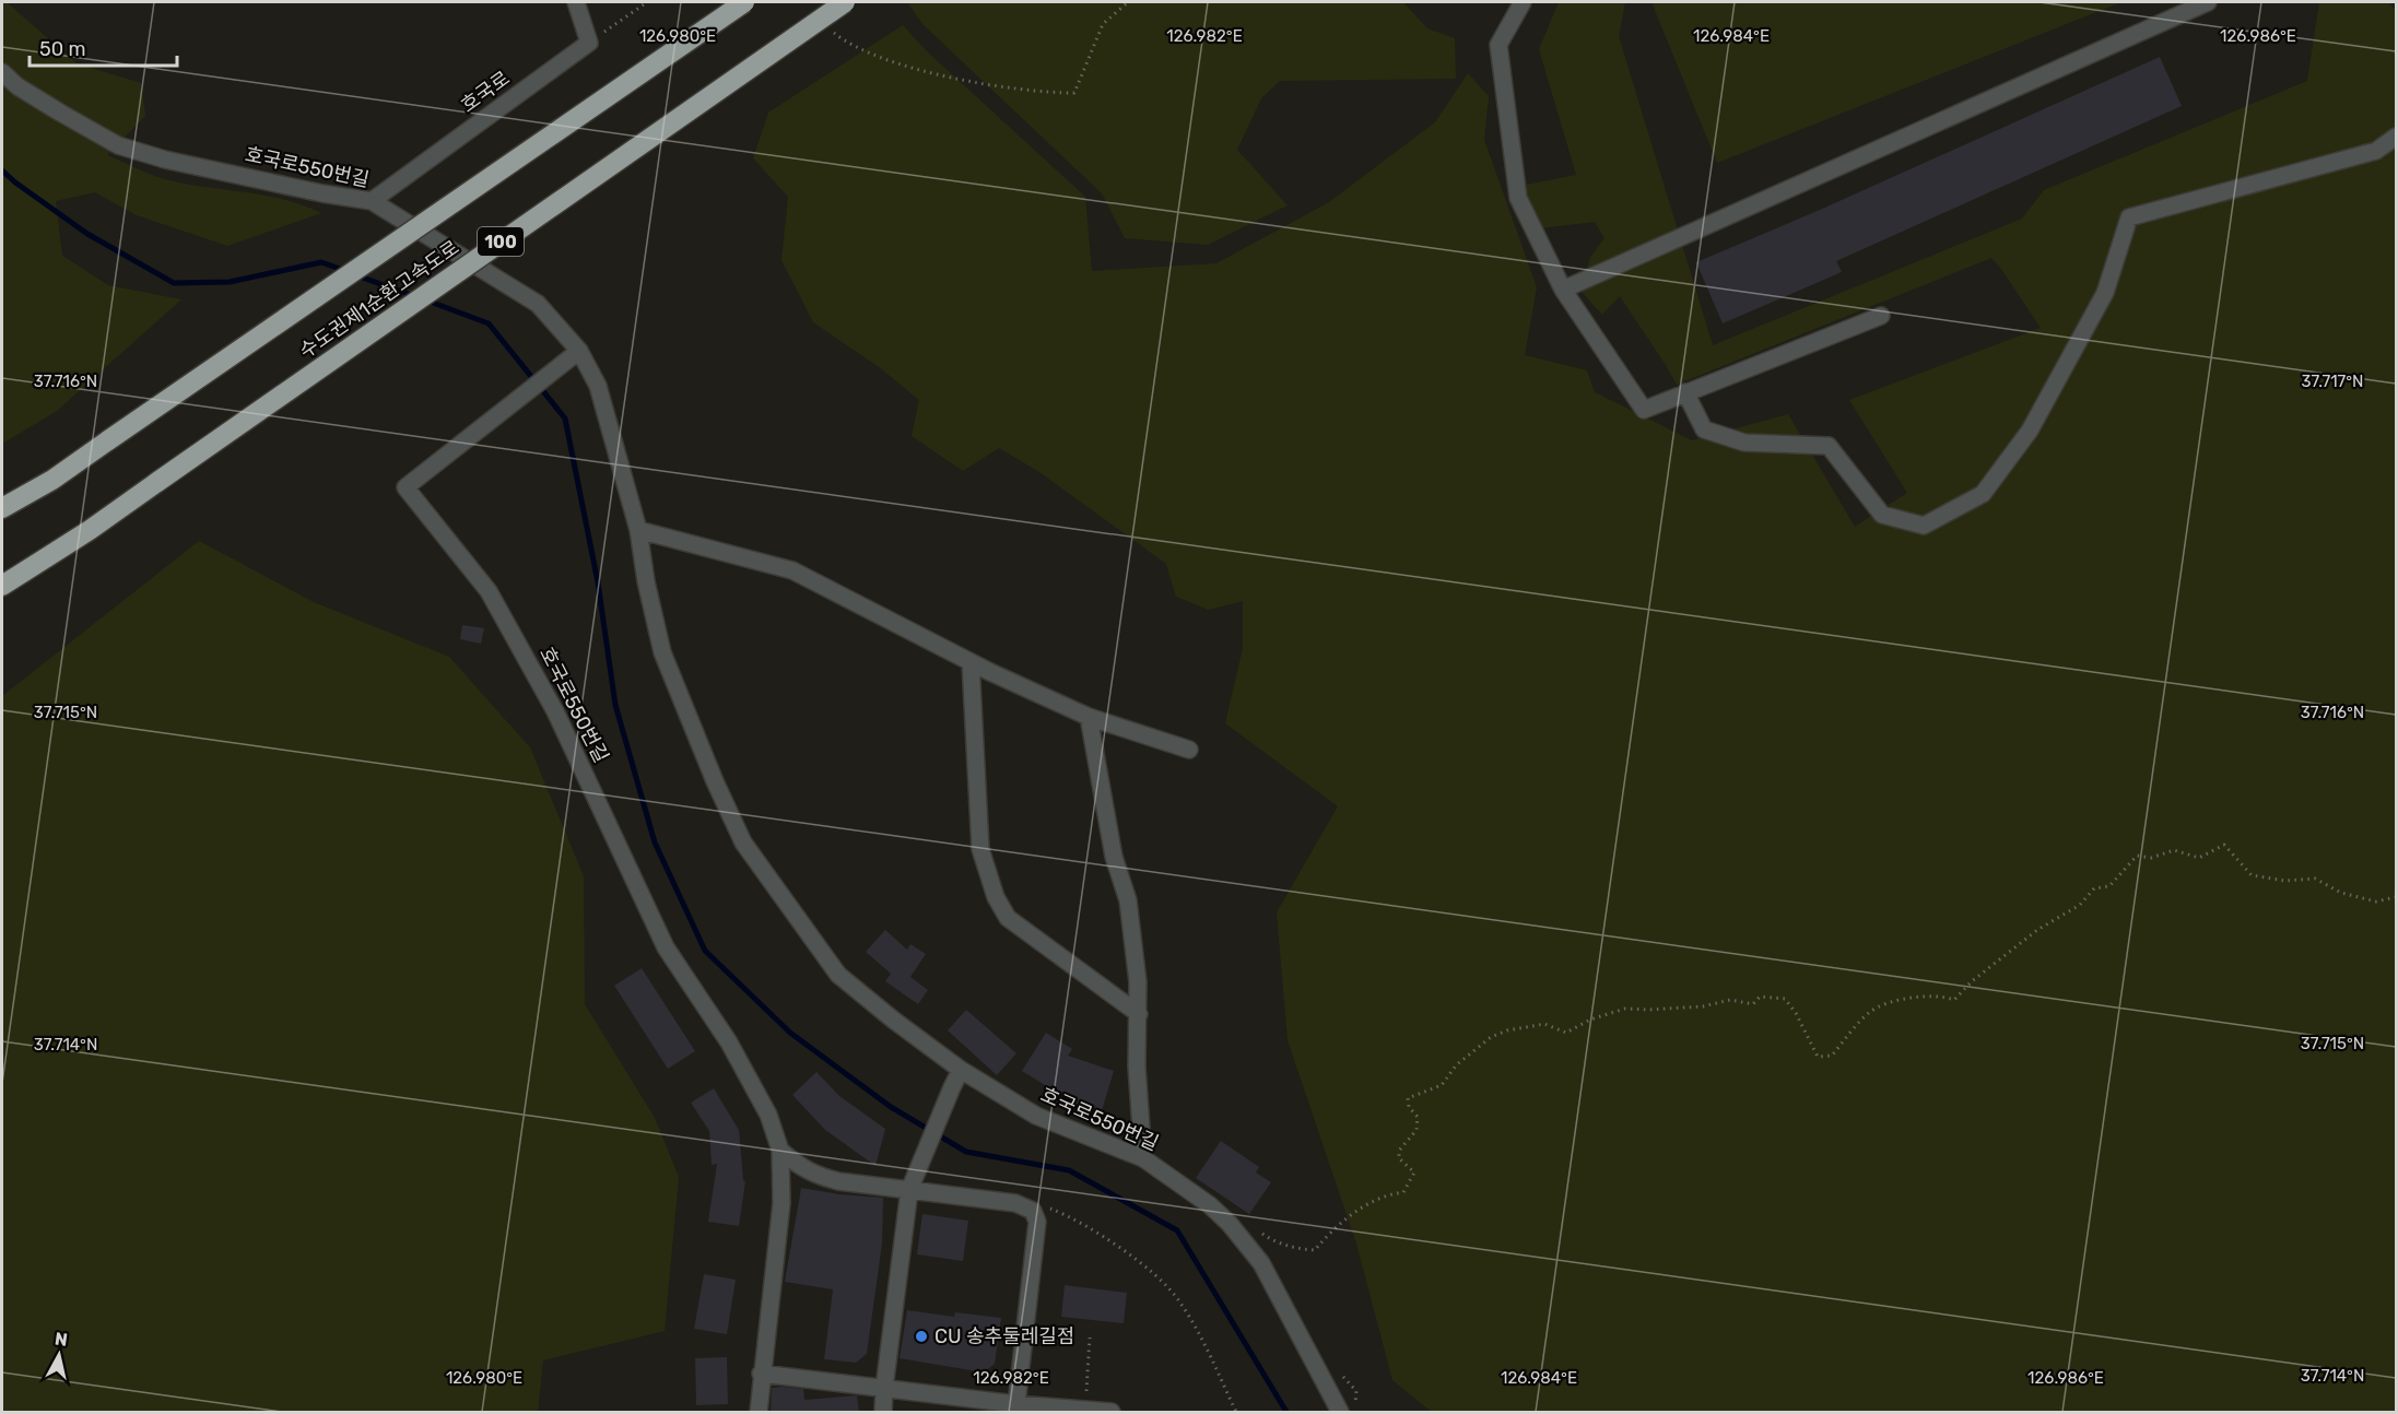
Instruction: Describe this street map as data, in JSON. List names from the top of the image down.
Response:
{
  "streets": {
    "highway": ["100", "수도권제1순환고속도로"],
    "street": ["호국로", "호국로550번길"]
  },
  "crossings": [
    ["호국로", "호국로550번길"]
  ],
  "places": ["CU 송추둘레길점"],
  "scale_bar": "50 m",
  "north": "top",
  "coordinates": [
    "126.980°E",
    "126.982°E",
    "126.984°E",
    "126.986°E",
    "37.717°N",
    "37.716°N",
    "37.715°N",
    "37.714°N"
  ]
}
